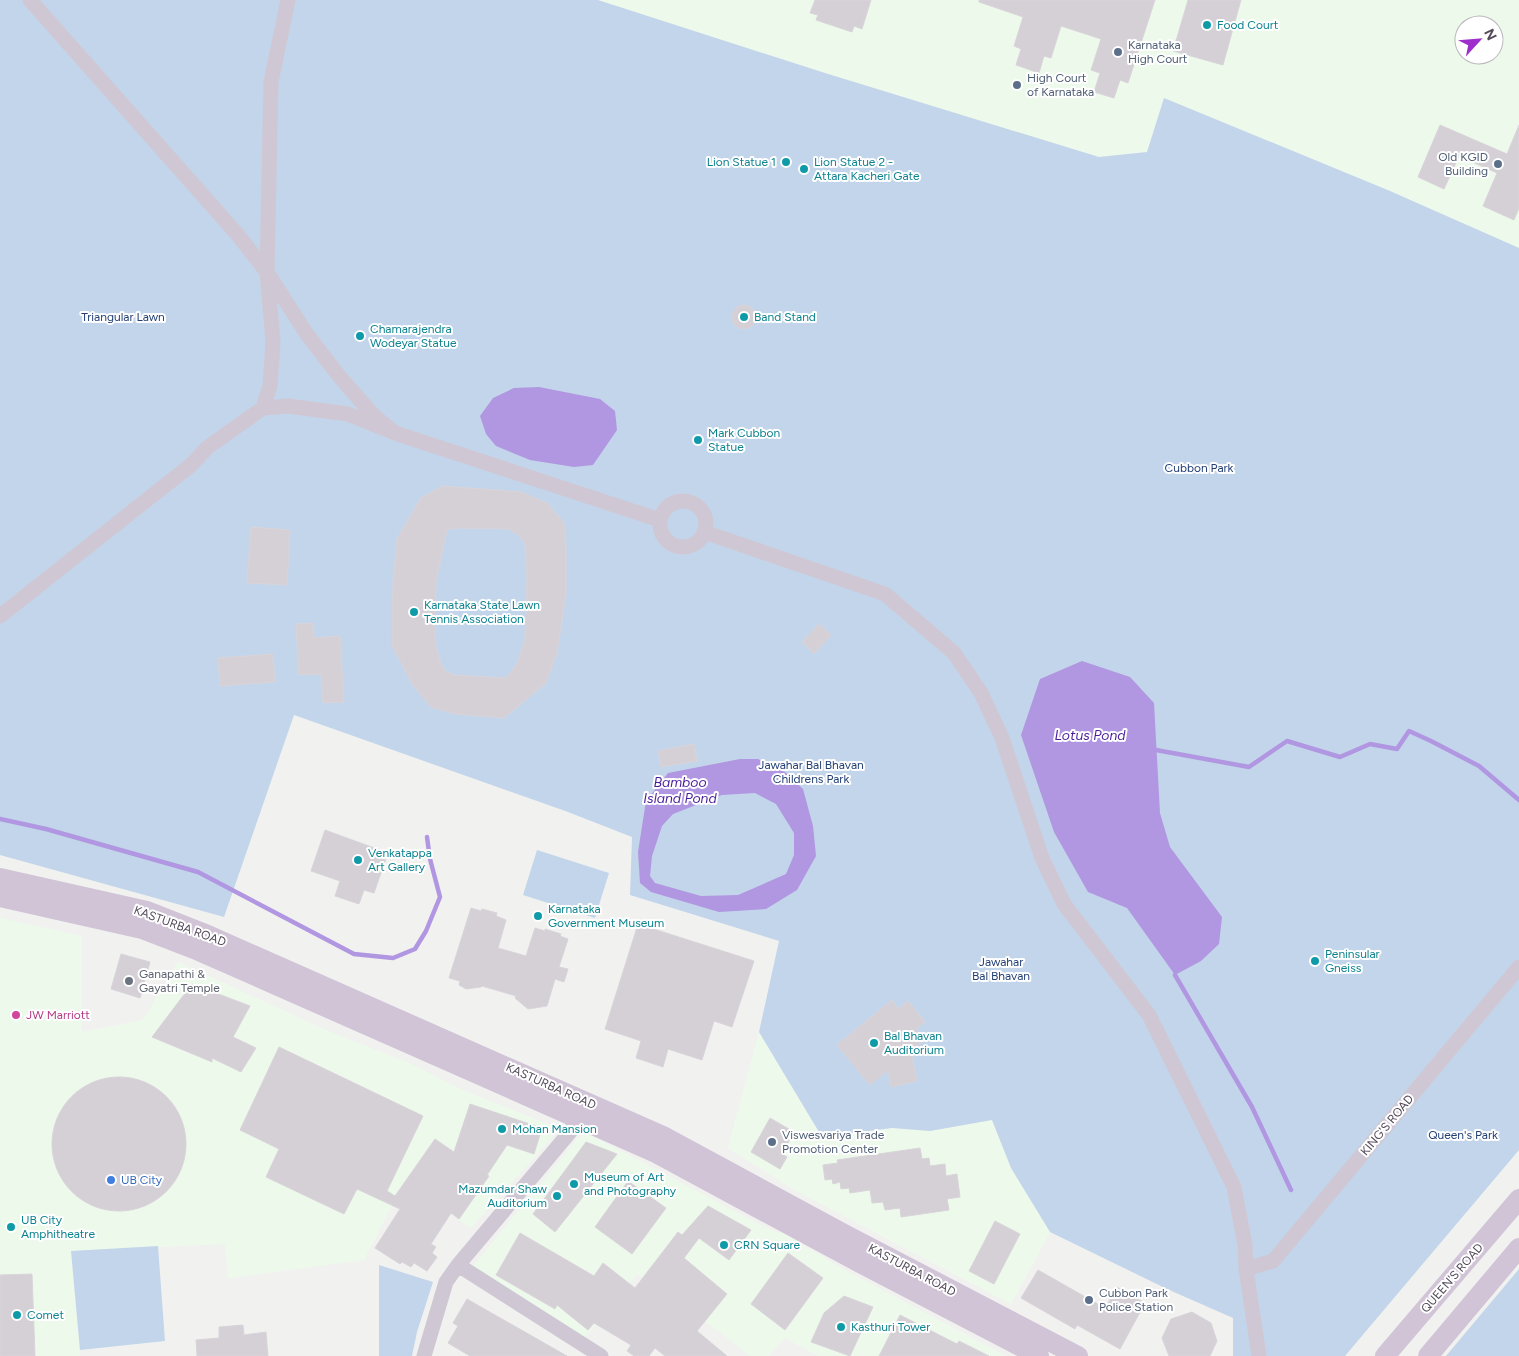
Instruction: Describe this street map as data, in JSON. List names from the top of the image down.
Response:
{
  "streets": {
    "main road": ["KASTURBA ROAD", "QUEEN'S ROAD"],
    "street": ["KING'S ROAD"]
  },
  "water": ["Lotus Pond", "Bamboo Island Pond"],
  "parks": [
    "Triangular Lawn",
    "Cubbon Park",
    "Jawahar Bal Bhavan Childrens Park",
    "Jawahar Bal Bhavan",
    "Queen's Park"
  ],
  "places": [
    "Food Court",
    "Karnataka High Court",
    "High Court of Karnataka",
    "Lion Statue 1",
    "Old KGID Building",
    "Lion Statue 2 - Attara Kacheri Gate",
    "Band Stand",
    "Chamarajendra Wodeyar Statue",
    "Mark Cubbon Statue",
    "Karnataka State Lawn Tennis Association",
    "Venkatappa Art Gallery",
    "Karnataka Government Museum",
    "Peninsular Gneiss",
    "Ganapathi & Gayatri Temple",
    "JW Marriott",
    "Bal Bhavan Auditorium",
    "Mohan Mansion",
    "Viswesvariya Trade Promotion Center",
    "UB City",
    "Museum of Art and Photography",
    "Mazumdar Shaw Auditorium",
    "UB City Amphitheatre",
    "CRN Square",
    "Cubbon Park Police Station",
    "Comet",
    "Kasthuri Tower"
  ],
  "north": "top right"
}
